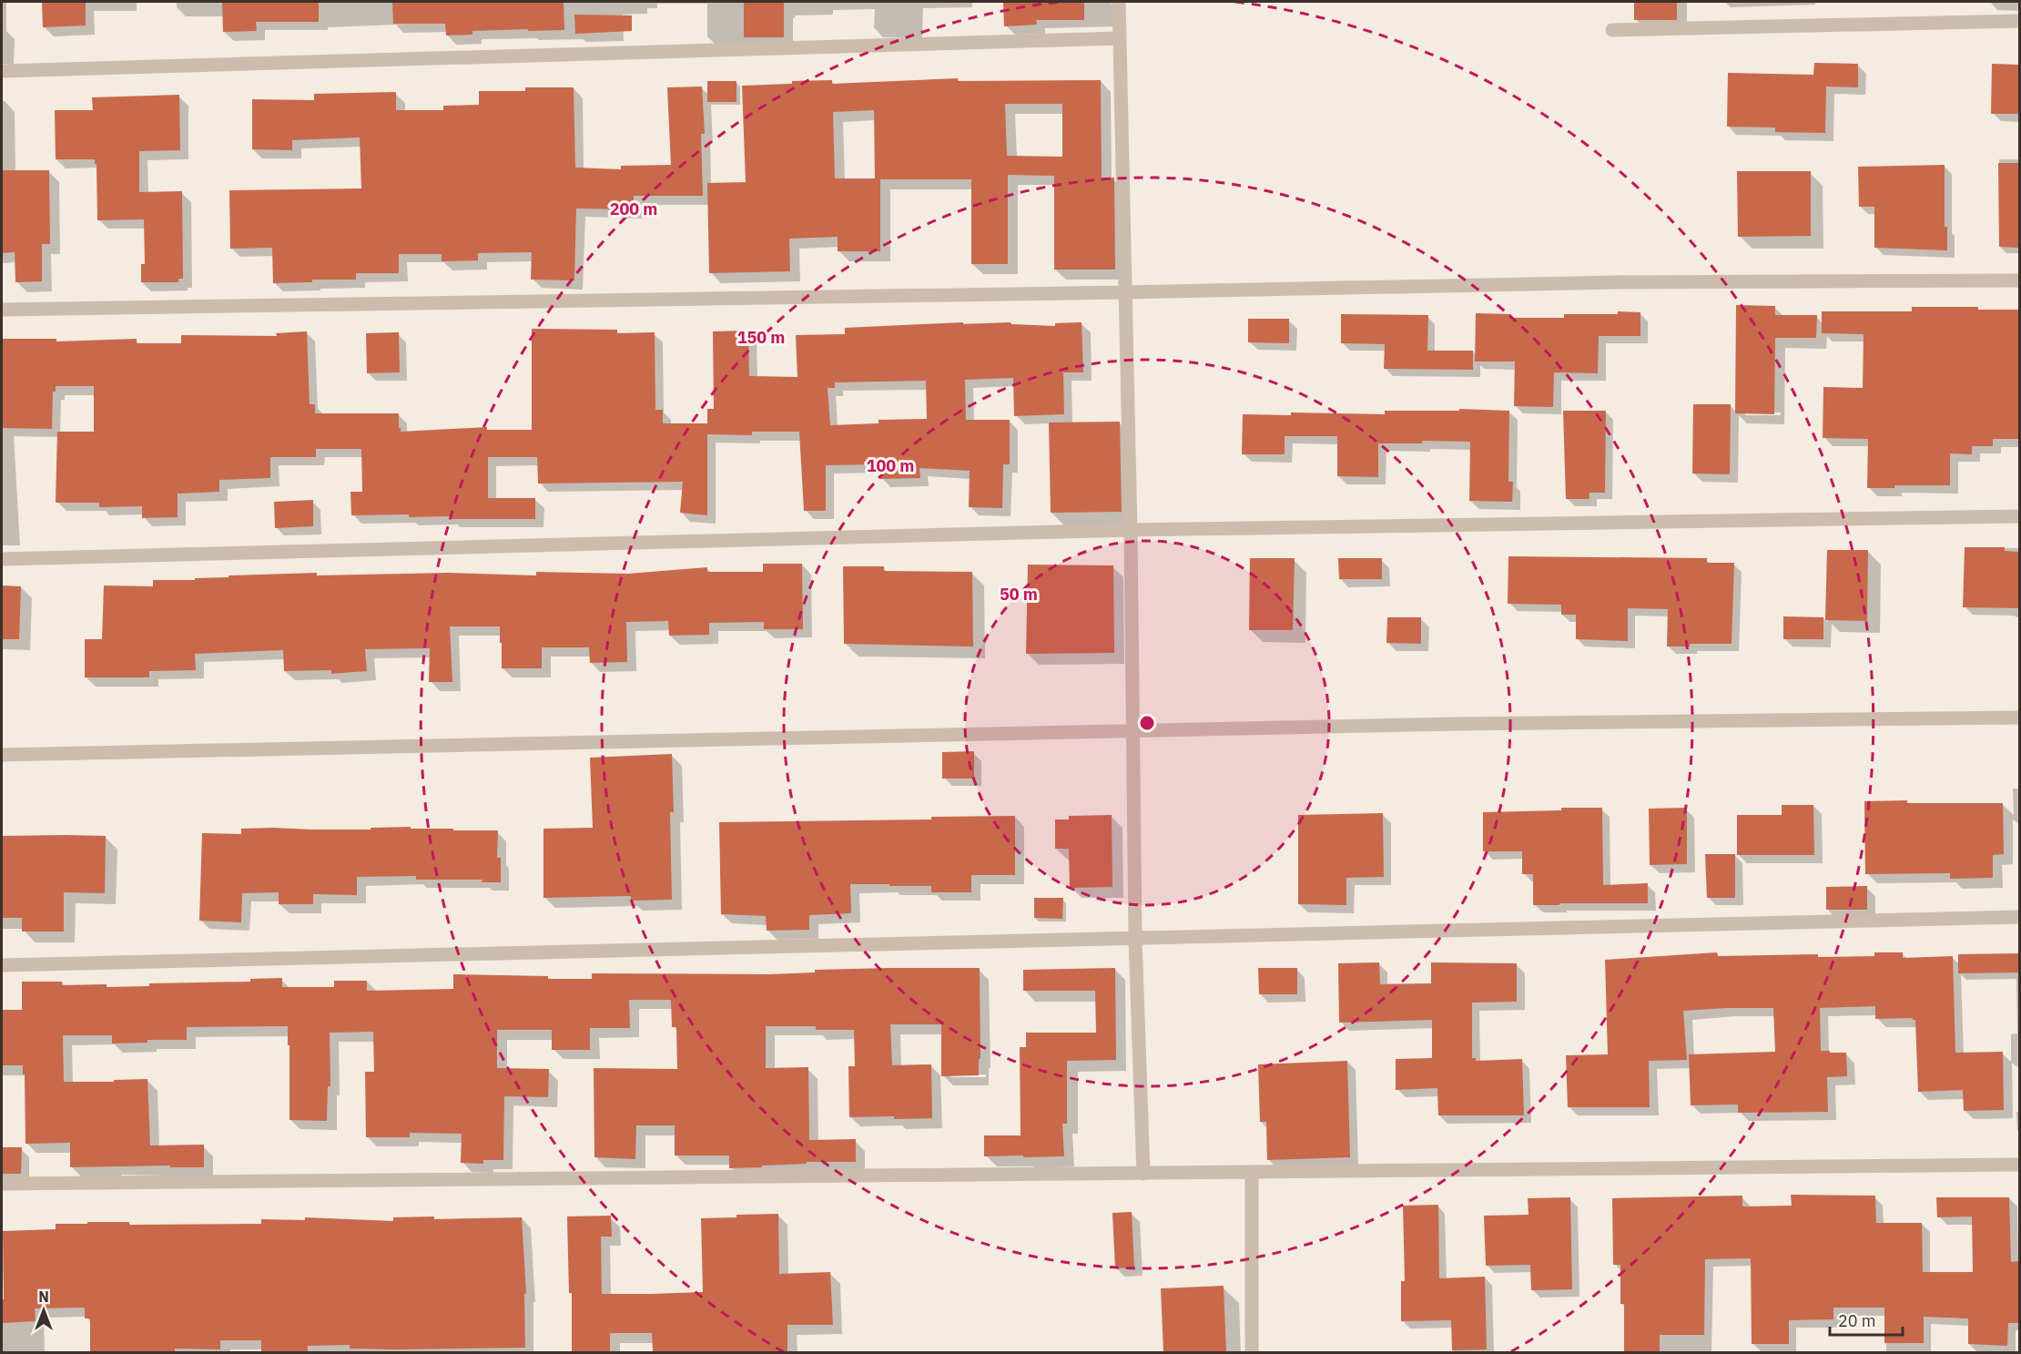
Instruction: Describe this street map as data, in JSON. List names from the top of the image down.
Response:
{
  "scale_bar": "20 m",
  "north": "top",
  "rings": [
    "200 m",
    "150 m",
    "100 m",
    "50 m"
  ]
}
